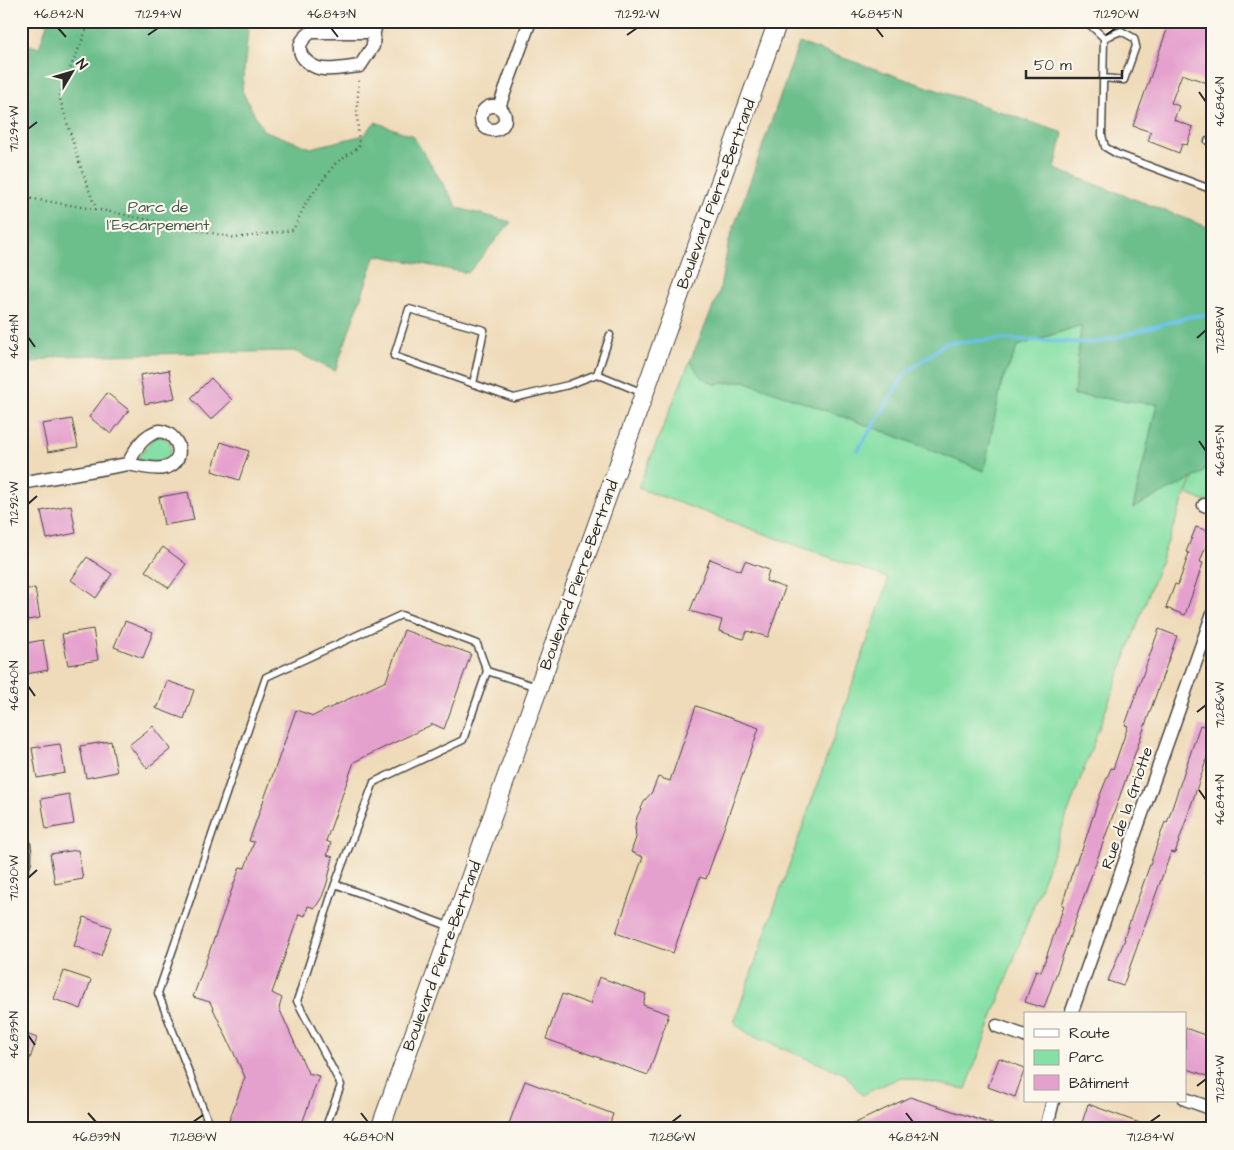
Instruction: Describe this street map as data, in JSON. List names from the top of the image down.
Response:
{
  "streets": {
    "main road": ["Boulevard Pierre-Bertrand"],
    "street": ["Rue de la Griotte"]
  },
  "parks": ["Parc de l'Escarpement"],
  "legend": ["Route", "Parc", "Bâtiment"],
  "scale_bar": "50 m",
  "north": "top right",
  "coordinates": [
    "46.842°N",
    "71.294°W",
    "46.843°N",
    "71.292°W",
    "46.845°N",
    "71.290°W",
    "46.846°N",
    "71.288°W",
    "46.841°N",
    "46.840°N",
    "71.286°W",
    "46.844°N",
    "46.839°N",
    "71.284°W"
  ]
}
